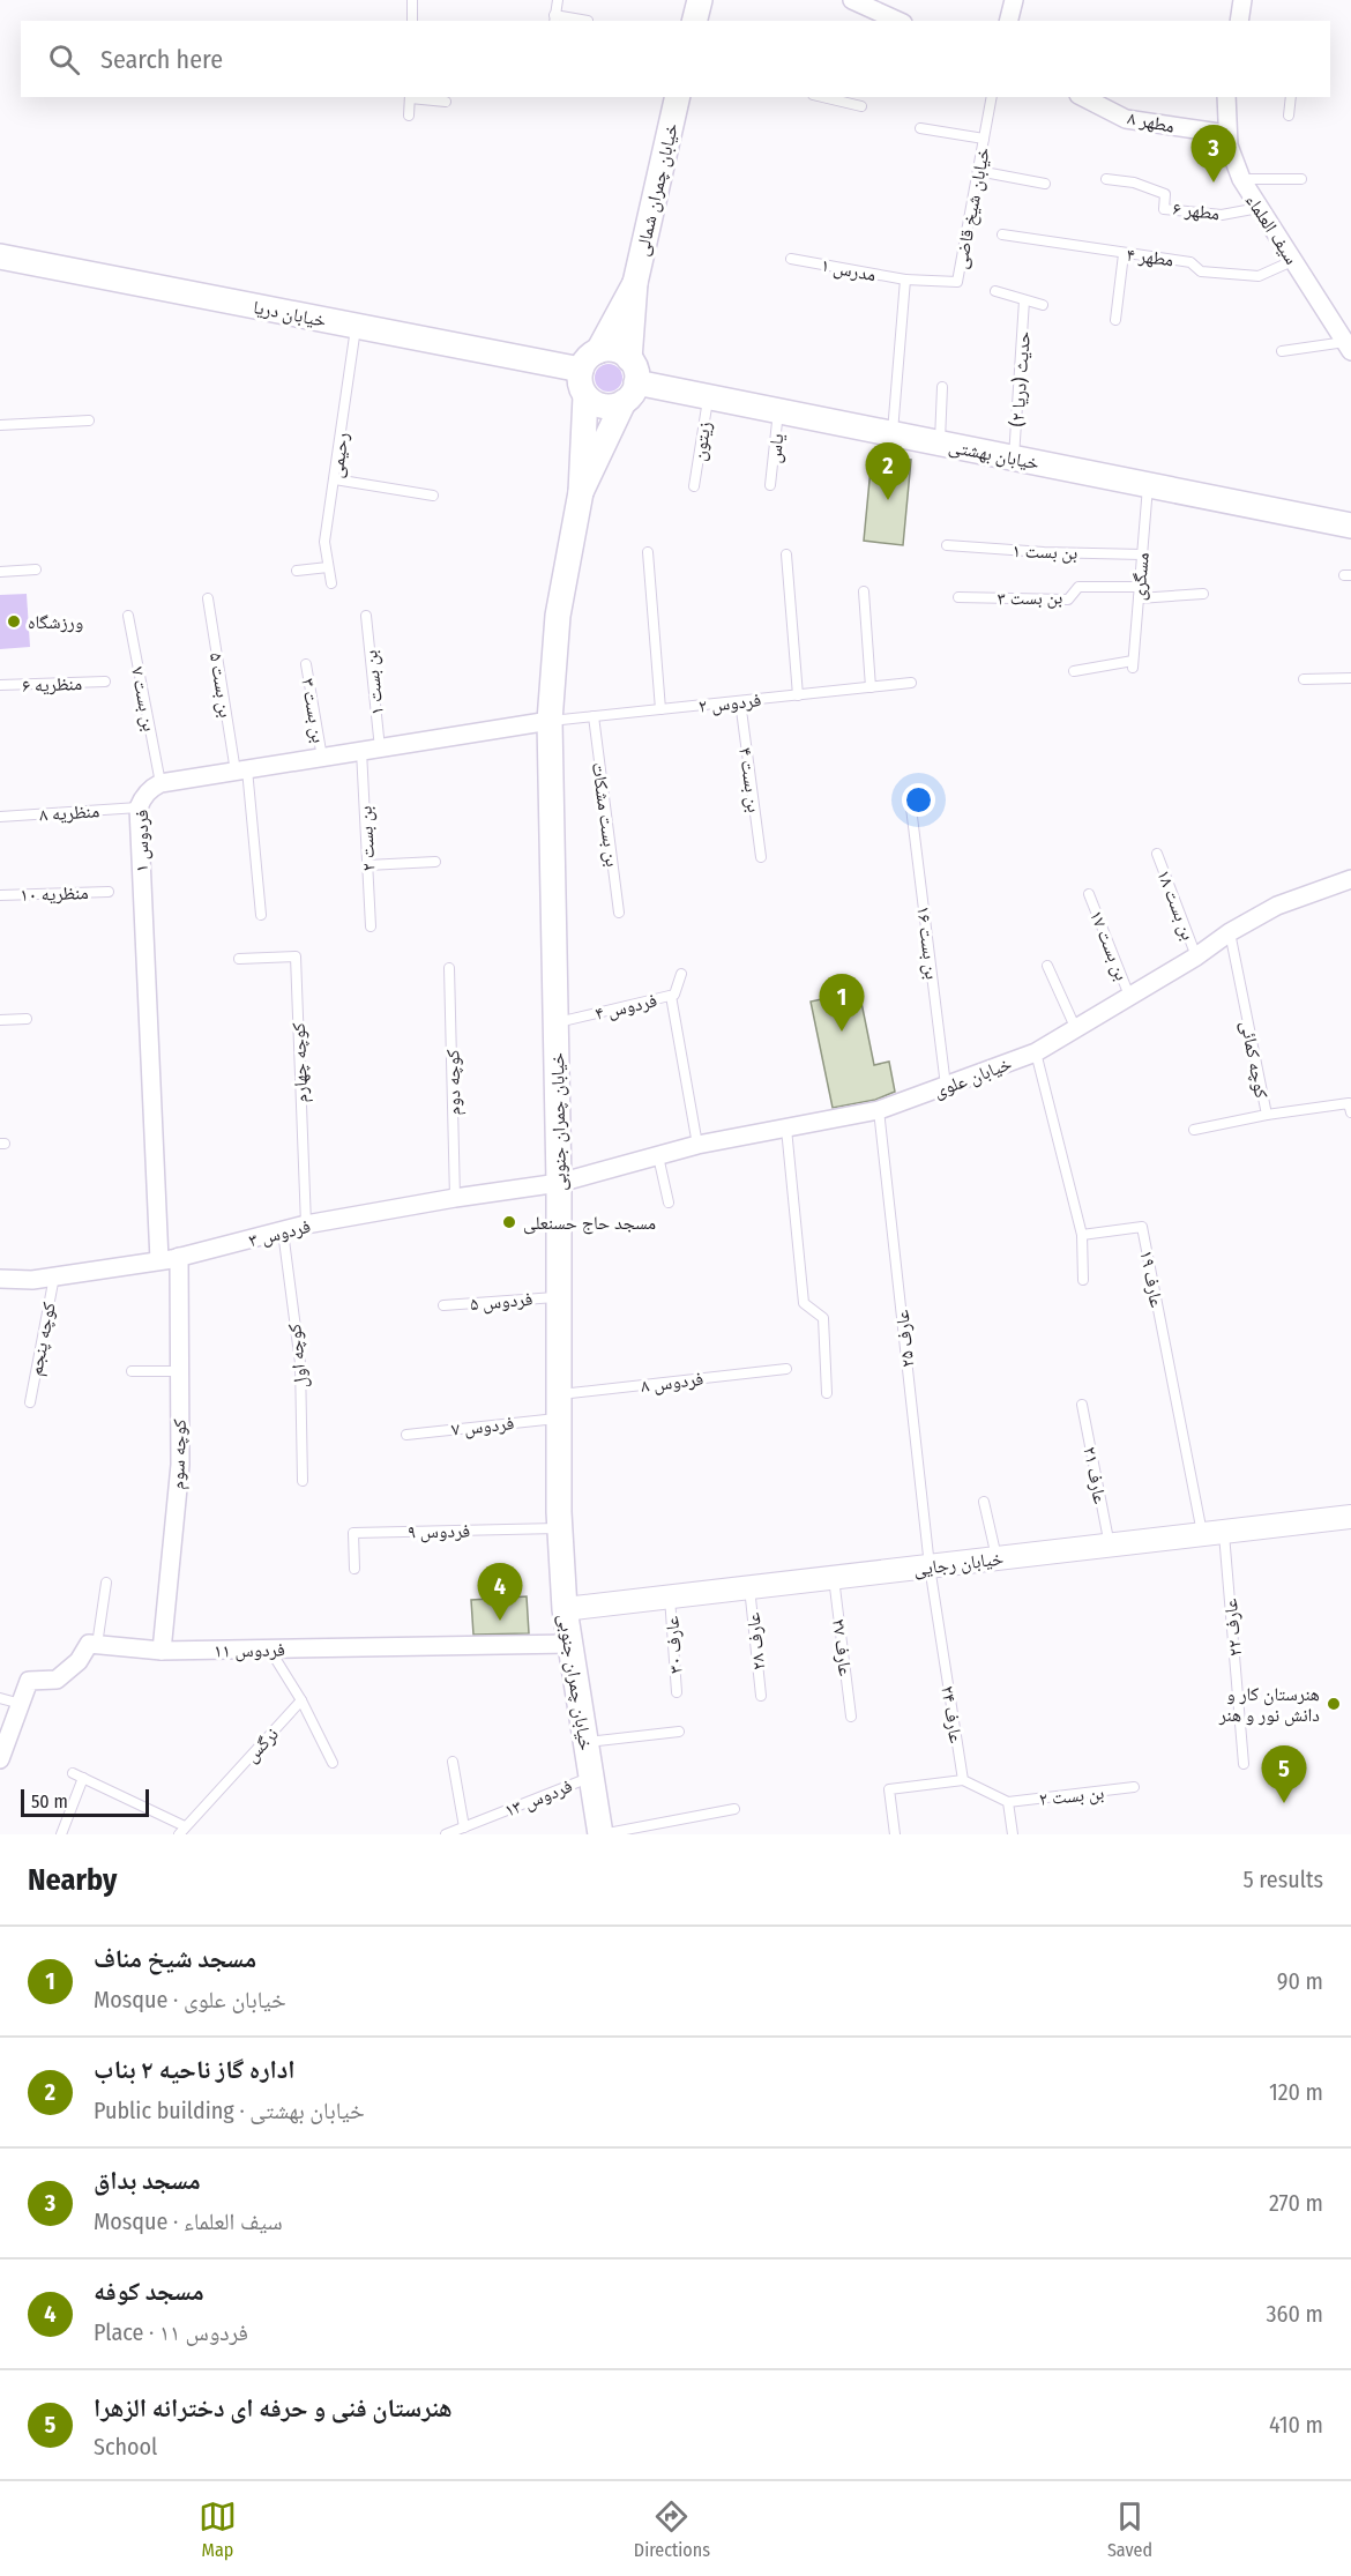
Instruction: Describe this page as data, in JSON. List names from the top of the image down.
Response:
{
  "streets": {
    "main road": [
      "خیابان چمران شمالی",
      "خیابان دریا",
      "خیابان بهشتی",
      "خیابان چمران جنوبی"
    ],
    "street": [
      "مطهر ۸",
      "سیف العلماء",
      "فردوس ۱",
      "خیابان علوی",
      "فردوس ۳",
      "کوچه سوم",
      "خیابان رجایی",
      "فردوس ۱۱"
    ],
    "lane": [
      "خیابان شیخ قاضی",
      "مطهر ۶",
      "مطهر ۴",
      "مدرس ۱",
      "حدیث (دریا ۲)",
      "زیتون",
      "یاس",
      "رحیمی",
      "بن بست ۱",
      "مسگری",
      "بن بست ۳",
      "منظریه ۶",
      "بن بست ۵",
      "بن بست ۷",
      "فردوس ۲",
      "بن بست ۴",
      "منظریه ۸",
      "بن بست مشکات",
      "بن بست ۲",
      "منظریه ۱۰",
      "بن بست ۱۸",
      "بن بست ۱۶",
      "بن بست ۱۷",
      "فردوس ۴",
      "کوچه کمائی",
      "کوچه چهارم",
      "کوچه دوم",
      "عارف ۱۹",
      "فردوس ۵",
      "کوچه پنجم",
      "عارف ۲۵",
      "کوچه اول",
      "فردوس ۸",
      "فردوس ۷",
      "عارف ۲۱",
      "فردوس ۹",
      "عارف ۲۲",
      "عارف ۲۸",
      "عارف ۳۰",
      "عارف ۲۷",
      "عارف ۲۴",
      "نرگس",
      "فردوس ۱۳"
    ]
  },
  "crossings": [
    ["مطهر ۸", "سیف العلماء"],
    ["خیابان چمران شمالی", "خیابان دریا"],
    ["خیابان چمران شمالی", "خیابان بهشتی"],
    ["خیابان چمران شمالی", "خیابان چمران جنوبی"],
    ["خیابان شیخ قاضی", "مدرس ۱"],
    ["مطهر ۶", "سیف العلماء"],
    ["سیف العلماء", "مطهر ۴"],
    ["خیابان دریا", "خیابان بهشتی"],
    ["خیابان دریا", "رحیمی"],
    ["خیابان دریا", "خیابان چمران جنوبی"],
    ["حدیث (دریا ۲)", "خیابان بهشتی"],
    ["زیتون", "خیابان بهشتی"],
    ["یاس", "خیابان بهشتی"],
    ["خیابان بهشتی", "مسگری"],
    ["خیابان بهشتی", "خیابان چمران جنوبی"],
    ["بن بست ۱", "مسگری"],
    ["بن بست ۱", "فردوس ۱"],
    ["مسگری", "بن بست ۳"],
    ["بن بست ۳", "فردوس ۱"],
    ["بن بست ۵", "فردوس ۱"],
    ["بن بست ۷", "فردوس ۱"],
    ["فردوس ۲", "بن بست ۴"],
    ["فردوس ۲", "بن بست مشکات"],
    ["فردوس ۲", "فردوس ۱"],
    ["فردوس ۲", "خیابان چمران جنوبی"],
    ["منظریه ۸", "فردوس ۱"],
    ["بن بست ۲", "فردوس ۱"],
    ["فردوس ۱", "خیابان چمران جنوبی"],
    ["فردوس ۱", "فردوس ۳"],
    ["بن بست ۱۸", "خیابان علوی"],
    ["بن بست ۱۶", "خیابان علوی"],
    ["بن بست ۱۷", "خیابان علوی"],
    ["فردوس ۴", "خیابان چمران جنوبی"],
    ["کوچه کمائی", "خیابان علوی"],
    ["کوچه چهارم", "فردوس ۳"],
    ["خیابان علوی", "خیابان چمران جنوبی"],
    ["خیابان علوی", "فردوس ۳"],
    ["خیابان علوی", "عارف ۲۵"],
    ["کوچه دوم", "فردوس ۳"],
    ["خیابان چمران جنوبی", "فردوس ۳"],
    ["خیابان چمران جنوبی", "فردوس ۵"],
    ["خیابان چمران جنوبی", "فردوس ۸"],
    ["خیابان چمران جنوبی", "فردوس ۷"],
    ["خیابان چمران جنوبی", "فردوس ۹"],
    ["خیابان چمران جنوبی", "خیابان رجایی"],
    ["خیابان چمران جنوبی", "فردوس ۱۱"],
    ["خیابان چمران جنوبی", "فردوس ۱۳"],
    ["فردوس ۳", "کوچه پنجم"],
    ["فردوس ۳", "کوچه اول"],
    ["فردوس ۳", "کوچه سوم"],
    ["عارف ۱۹", "خیابان رجایی"],
    ["عارف ۱۹", "عارف ۲۲"],
    ["عارف ۲۵", "خیابان رجایی"],
    ["عارف ۲۵", "عارف ۲۴"],
    ["فردوس ۸", "فردوس ۷"],
    ["کوچه سوم", "فردوس ۱۱"],
    ["عارف ۲۱", "خیابان رجایی"],
    ["خیابان رجایی", "عارف ۲۲"],
    ["خیابان رجایی", "عارف ۲۸"],
    ["خیابان رجایی", "عارف ۳۰"],
    ["خیابان رجایی", "عارف ۲۷"],
    ["خیابان رجایی", "عارف ۲۴"]
  ],
  "places": ["ورزشگاه", "مسجد حاج حسنعلی", "هنرستان کار و دانش نور و هنر"],
  "scale_bar": "50 m",
  "page": {
    "search": "Search here",
    "pins": [
      "3",
      "2",
      "1",
      "4",
      "5"
    ],
    "scale": "50 m",
    "heading": ["Nearby", "5 results"],
    "list": [
      {
        "mark": "1",
        "name": "مسجد شیخ مناف",
        "note": "Mosque · خیابان علوی",
        "value": "90 m"
      },
      {
        "mark": "2",
        "name": "اداره گاز ناحیه ۲ بناب",
        "note": "Public building · خیابان بهشتی",
        "value": "120 m"
      },
      {
        "mark": "3",
        "name": "مسجد بداق",
        "note": "Mosque · سیف العلماء",
        "value": "270 m"
      },
      {
        "mark": "4",
        "name": "مسجد کوفه",
        "note": "Place · فردوس ۱۱",
        "value": "360 m"
      },
      {
        "mark": "5",
        "name": "هنرستان فنی و حرفه ای دخترانه الزهرا",
        "note": "School",
        "value": "410 m"
      }
    ],
    "nav": ["Map", "Directions", "Saved"]
  }
}
